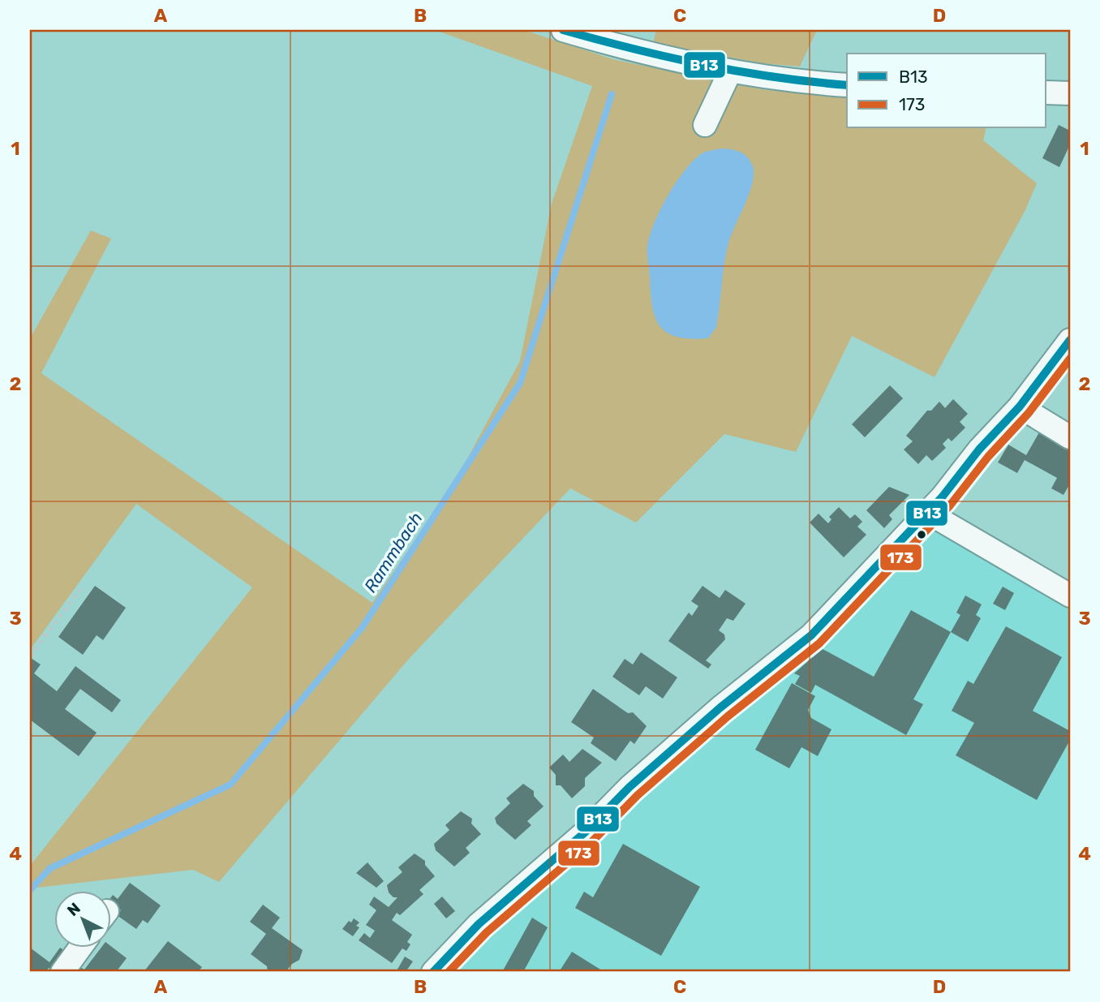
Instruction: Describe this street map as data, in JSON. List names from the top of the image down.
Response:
{
  "water": ["Rammbach"],
  "lines": ["transit line B13", "transit line 173"],
  "legend": ["B13", "173"],
  "north": "top left",
  "grid": {
    "columns": [
      "A",
      "B",
      "C",
      "D"
    ],
    "rows": [
      "1",
      "2",
      "3",
      "4"
    ]
  }
}
